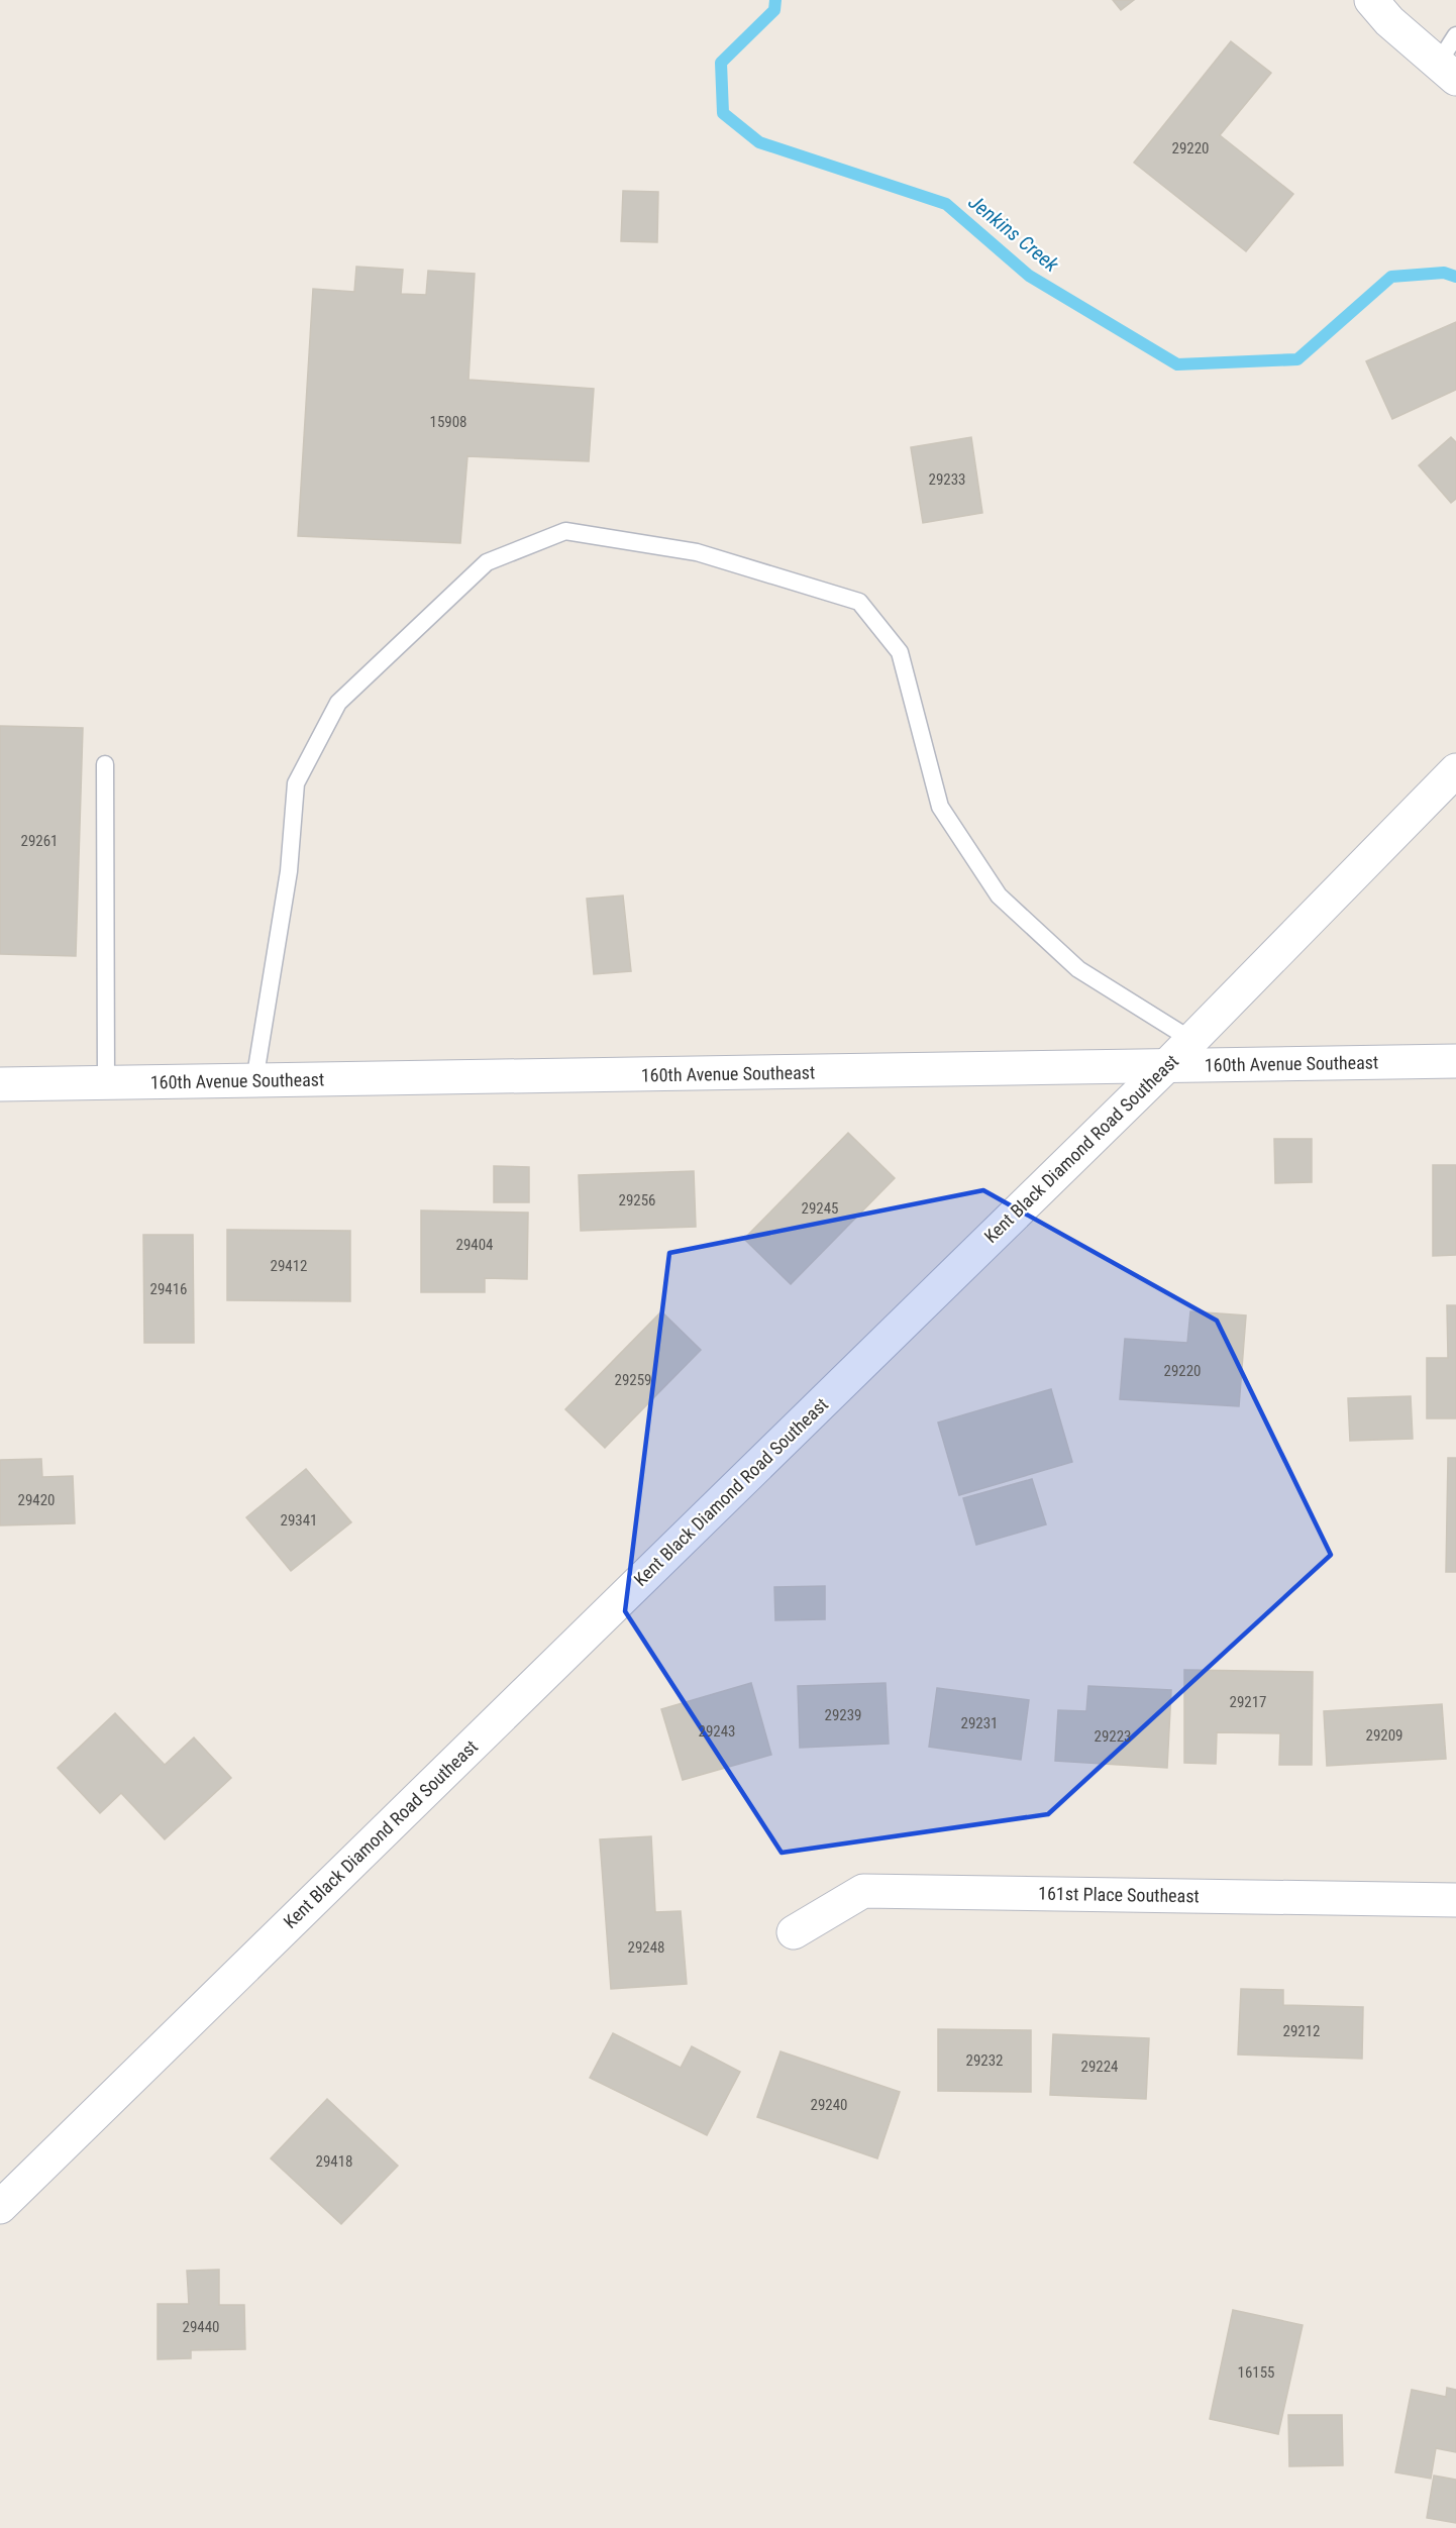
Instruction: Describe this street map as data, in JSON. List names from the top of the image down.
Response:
{
  "streets": {
    "street": ["160th Avenue Southeast", "Kent Black Diamond Road Southeast", "161st Place Southeast"]
  },
  "crossings": [
    ["160th Avenue Southeast", "Kent Black Diamond Road Southeast"]
  ],
  "water": ["Jenkins Creek"],
  "house_numbers": [
    "29220",
    "15908",
    "29233",
    "29261",
    "29256",
    "29245",
    "29404",
    "29412",
    "29416",
    "29220",
    "29259",
    "29420",
    "29341",
    "29217",
    "29239",
    "29231",
    "29243",
    "29209",
    "29223",
    "29248",
    "29212",
    "29232",
    "29224",
    "29240",
    "29418",
    "29440",
    "16155"
  ]
}
